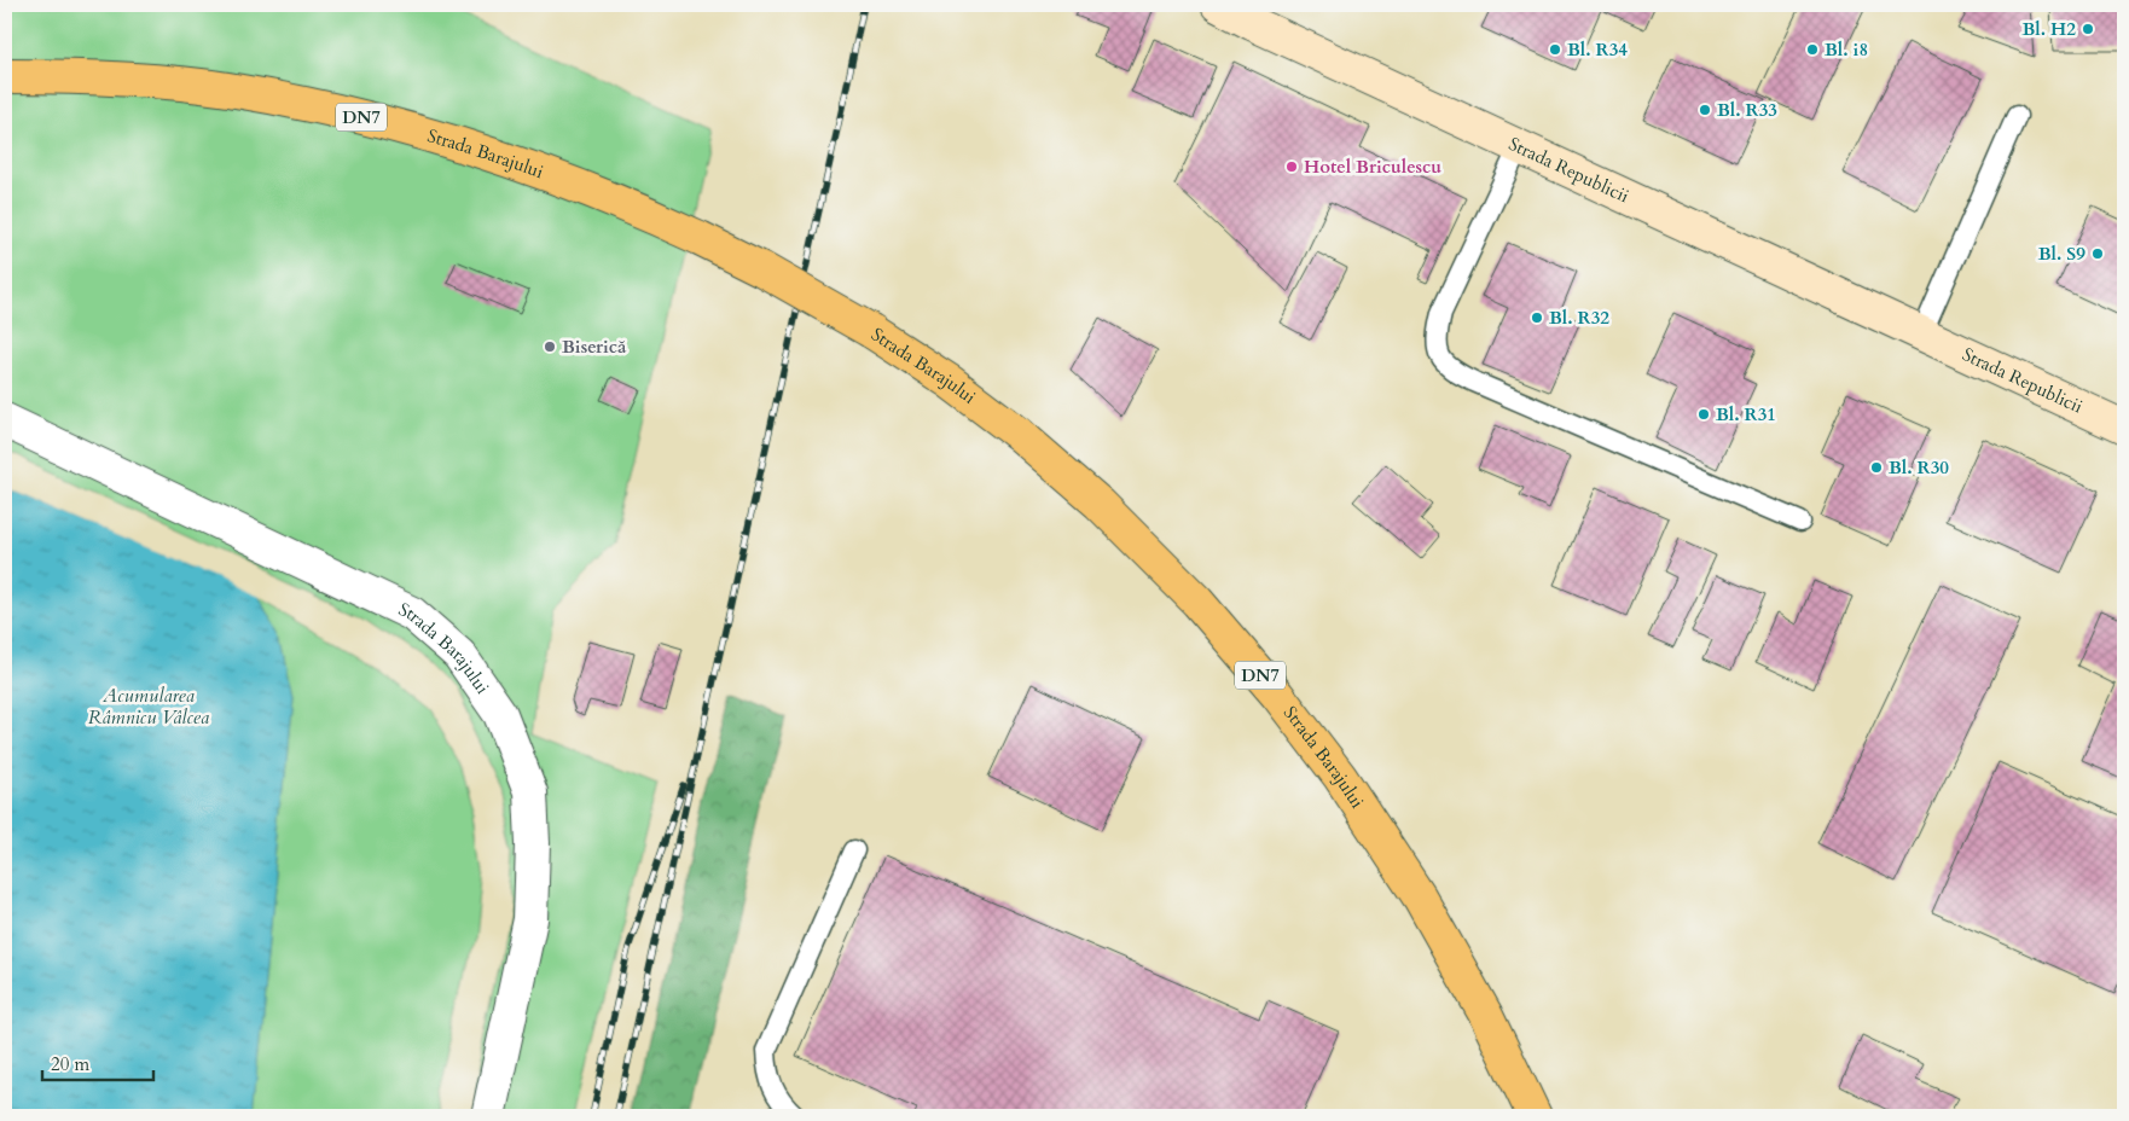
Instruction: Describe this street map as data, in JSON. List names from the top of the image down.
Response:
{
  "streets": {
    "highway": ["DN7", "Strada Barajului"],
    "main road": ["Strada Republicii"]
  },
  "water": ["Acumularea Râmnicu Vâlcea"],
  "places": [
    "Bl. H2",
    "Bl. R34",
    "Bl. i8",
    "Bl. R33",
    "Hotel Briculescu",
    "Bl. S9",
    "Bl. R32",
    "Biserică",
    "Bl. R31",
    "Bl. R30"
  ],
  "scale_bar": "20 m"
}
